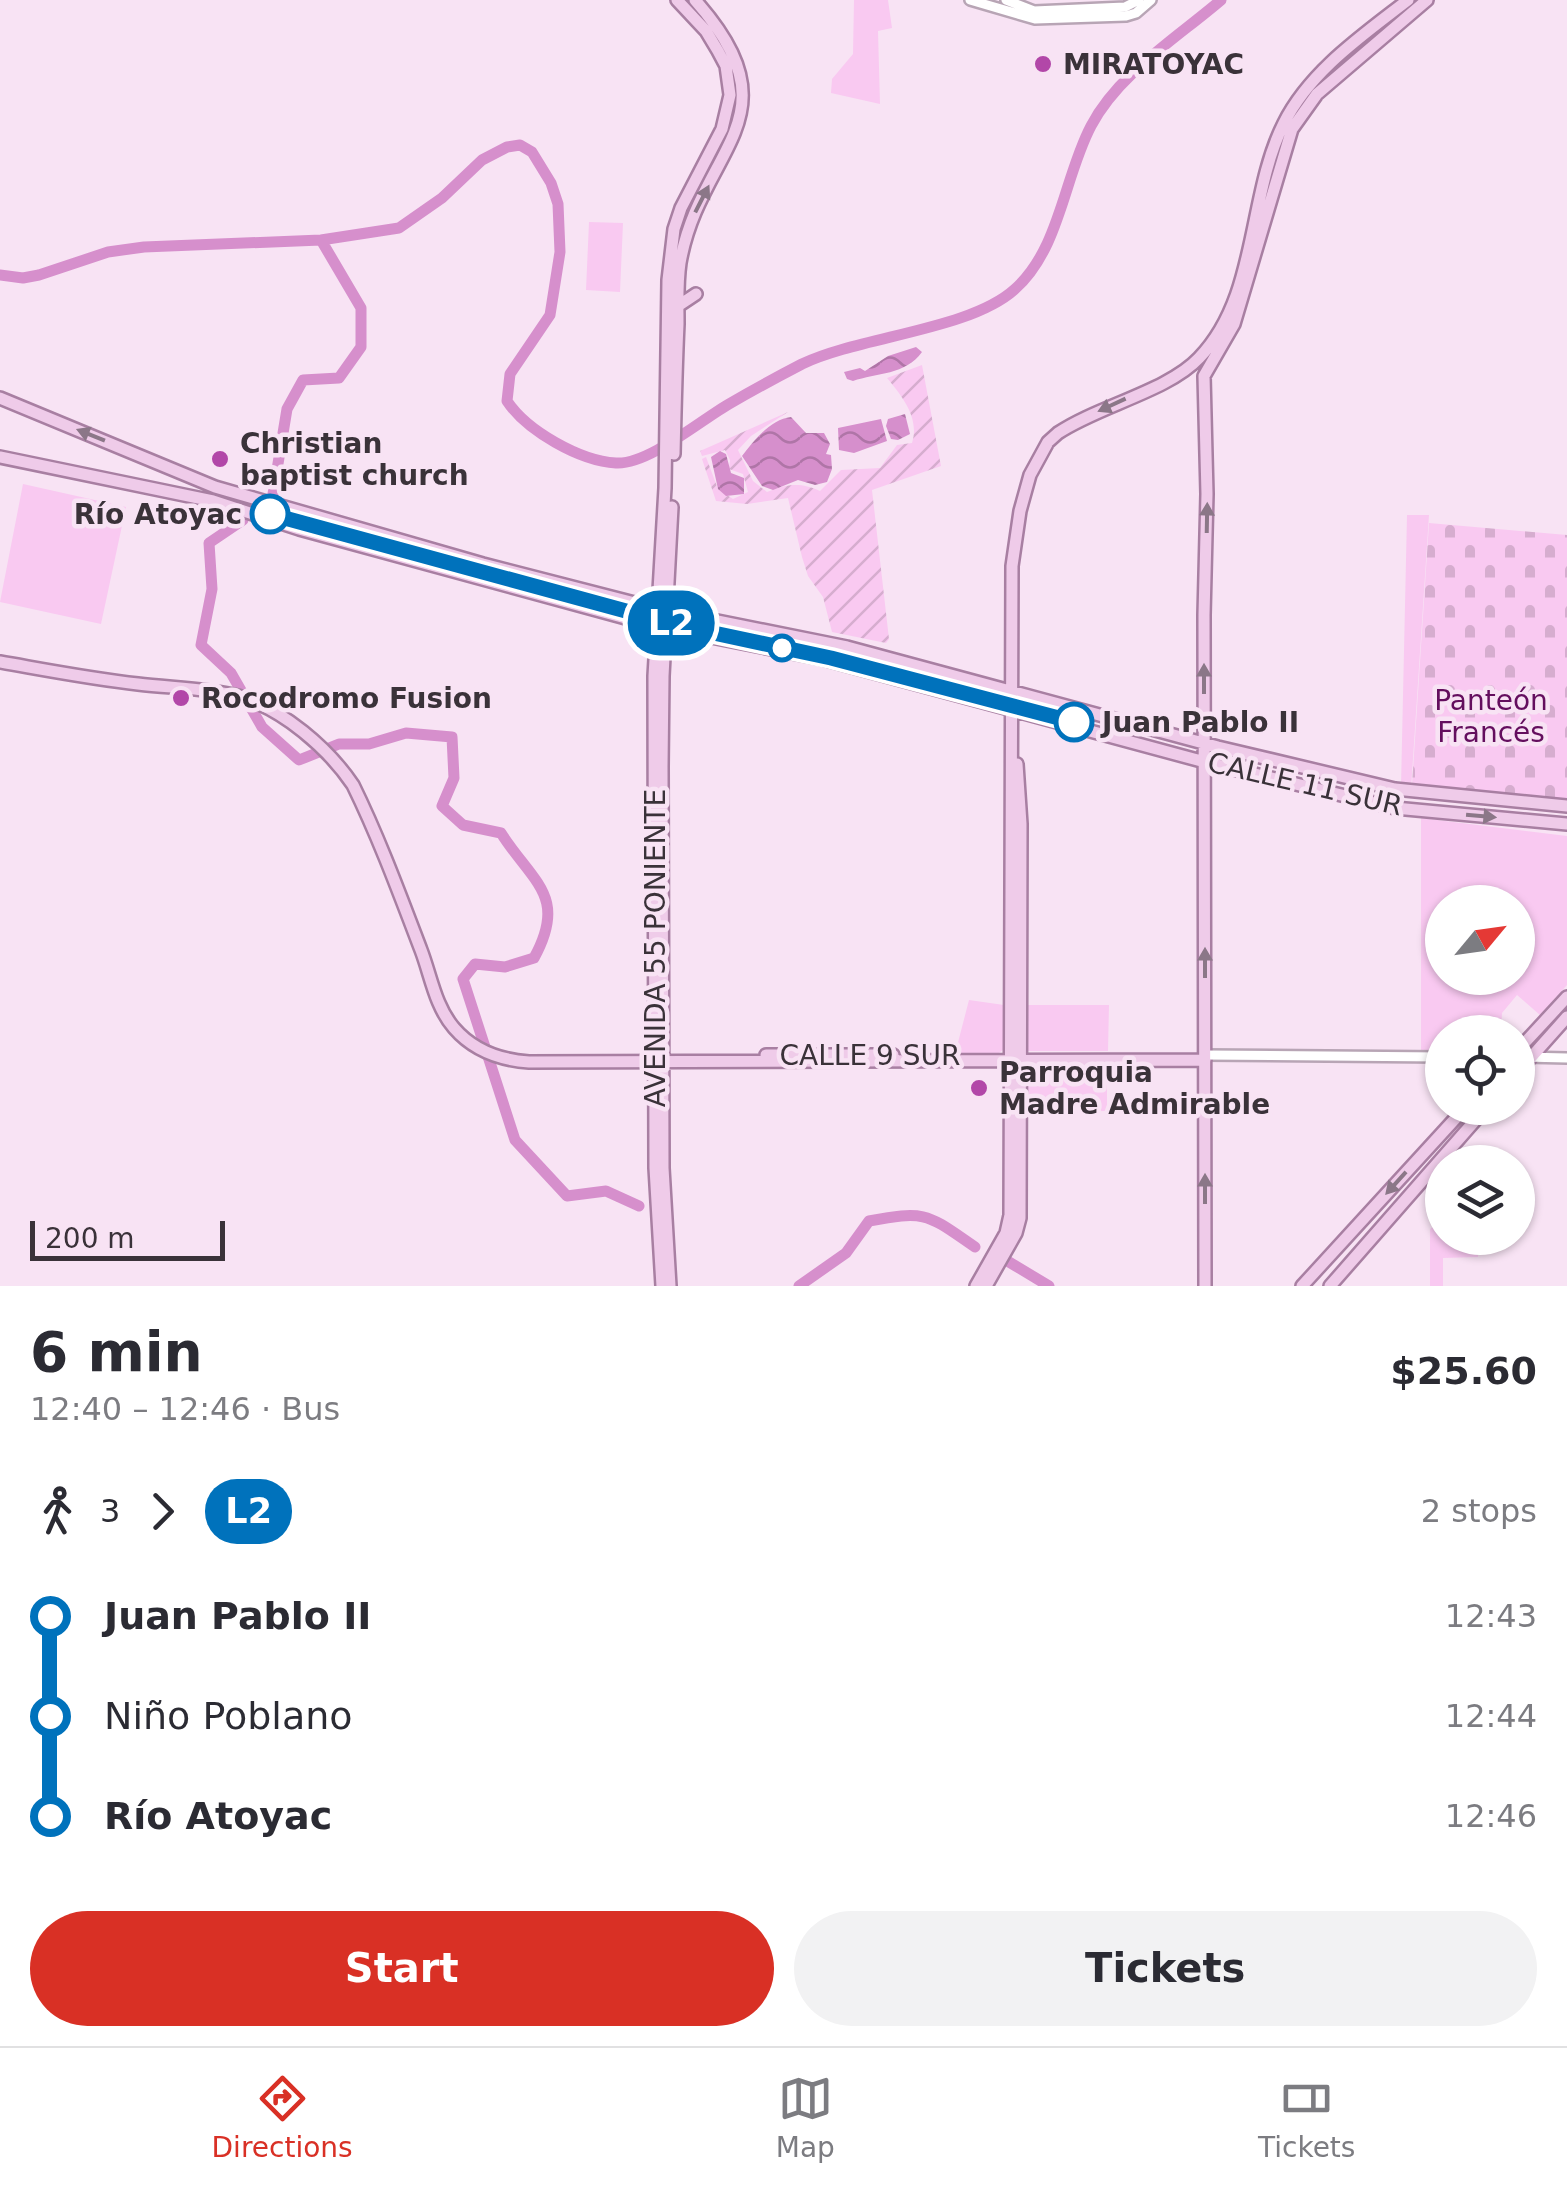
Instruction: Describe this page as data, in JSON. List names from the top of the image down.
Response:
{
  "streets": {
    "main road": ["CALLE 11 SUR", "AVENIDA 55 PONIENTE", "CALLE 9 SUR"]
  },
  "crossings": [
    ["CALLE 11 SUR", "AVENIDA 55 PONIENTE"],
    ["AVENIDA 55 PONIENTE", "CALLE 9 SUR"]
  ],
  "parks": ["Panteón Francés"],
  "places": [
    "MIRATOYAC",
    "Christian baptist church",
    "Río Atoyac",
    "Rocodromo Fusion",
    "Juan Pablo II",
    "Parroquia Madre Admirable"
  ],
  "lines": ["bus line L2"],
  "scale_bar": "200 m",
  "north": "top right",
  "page": {
    "on_map": "L2",
    "scale": "200 m",
    "heading": ["6 min", "12:40 – 12:46 · Bus", "$25.60"],
    "legs": ["3", "L2", "2 stops"],
    "list": [
      {
        "name": "Juan Pablo II",
        "value": "12:43"
      },
      {
        "name": "Niño Poblano",
        "value": "12:44"
      },
      {
        "name": "Río Atoyac",
        "value": "12:46"
      }
    ],
    "buttons": ["Start", "Tickets"],
    "tabs": ["Directions", "Map", "Tickets"]
  }
}
